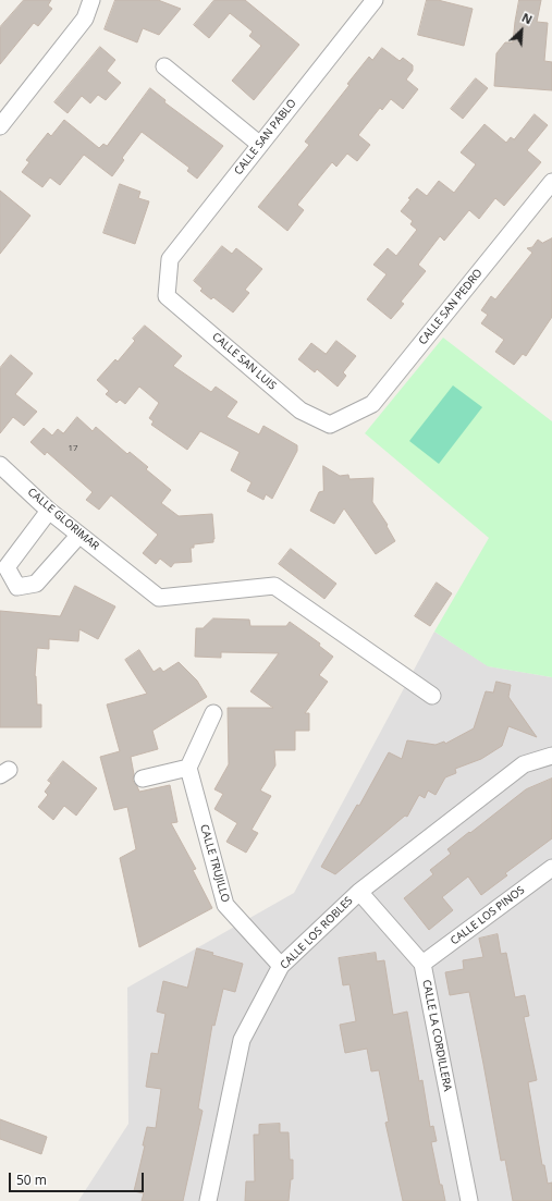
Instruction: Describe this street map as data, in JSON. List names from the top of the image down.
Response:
{
  "streets": {
    "street": [
      "CALLE SAN PABLO",
      "CALLE SAN PEDRO",
      "CALLE SAN LUIS",
      "CALLE GLORIMAR",
      "CALLE TRUJILLO",
      "CALLE LOS PINOS",
      "CALLE LOS ROBLES",
      "CALLE LA CORDILLERA"
    ]
  },
  "crossings": [
    ["CALLE SAN PABLO", "CALLE SAN LUIS"],
    ["CALLE SAN PEDRO", "CALLE SAN LUIS"],
    ["CALLE TRUJILLO", "CALLE LOS ROBLES"],
    ["CALLE LOS PINOS", "CALLE LA CORDILLERA"],
    ["CALLE LOS ROBLES", "CALLE LA CORDILLERA"]
  ],
  "house_numbers": ["17"],
  "scale_bar": "50 m",
  "north": "top right"
}
